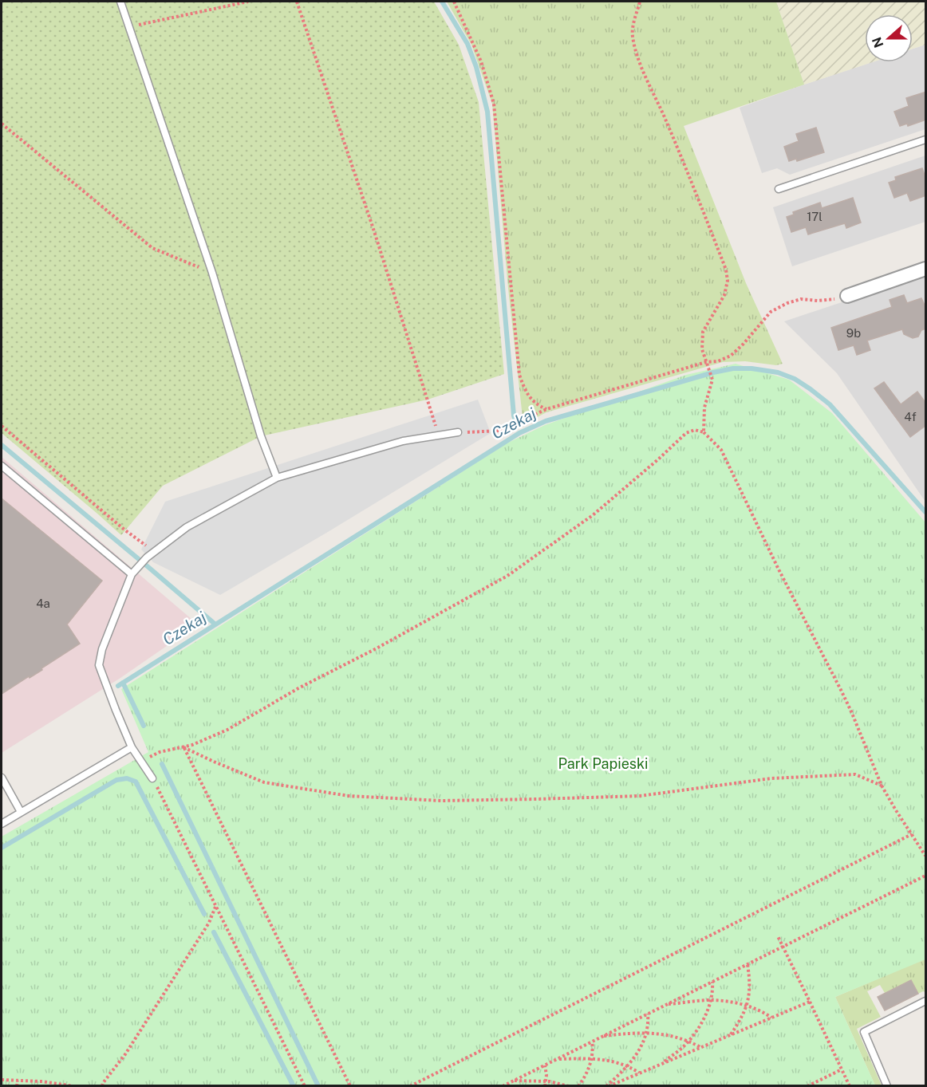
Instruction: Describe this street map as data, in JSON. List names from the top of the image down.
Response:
{
  "water": ["Czekaj"],
  "parks": ["Park Papieski"],
  "house_numbers": [
    "17l",
    "9b",
    "4f",
    "4a"
  ],
  "north": "left"
}
